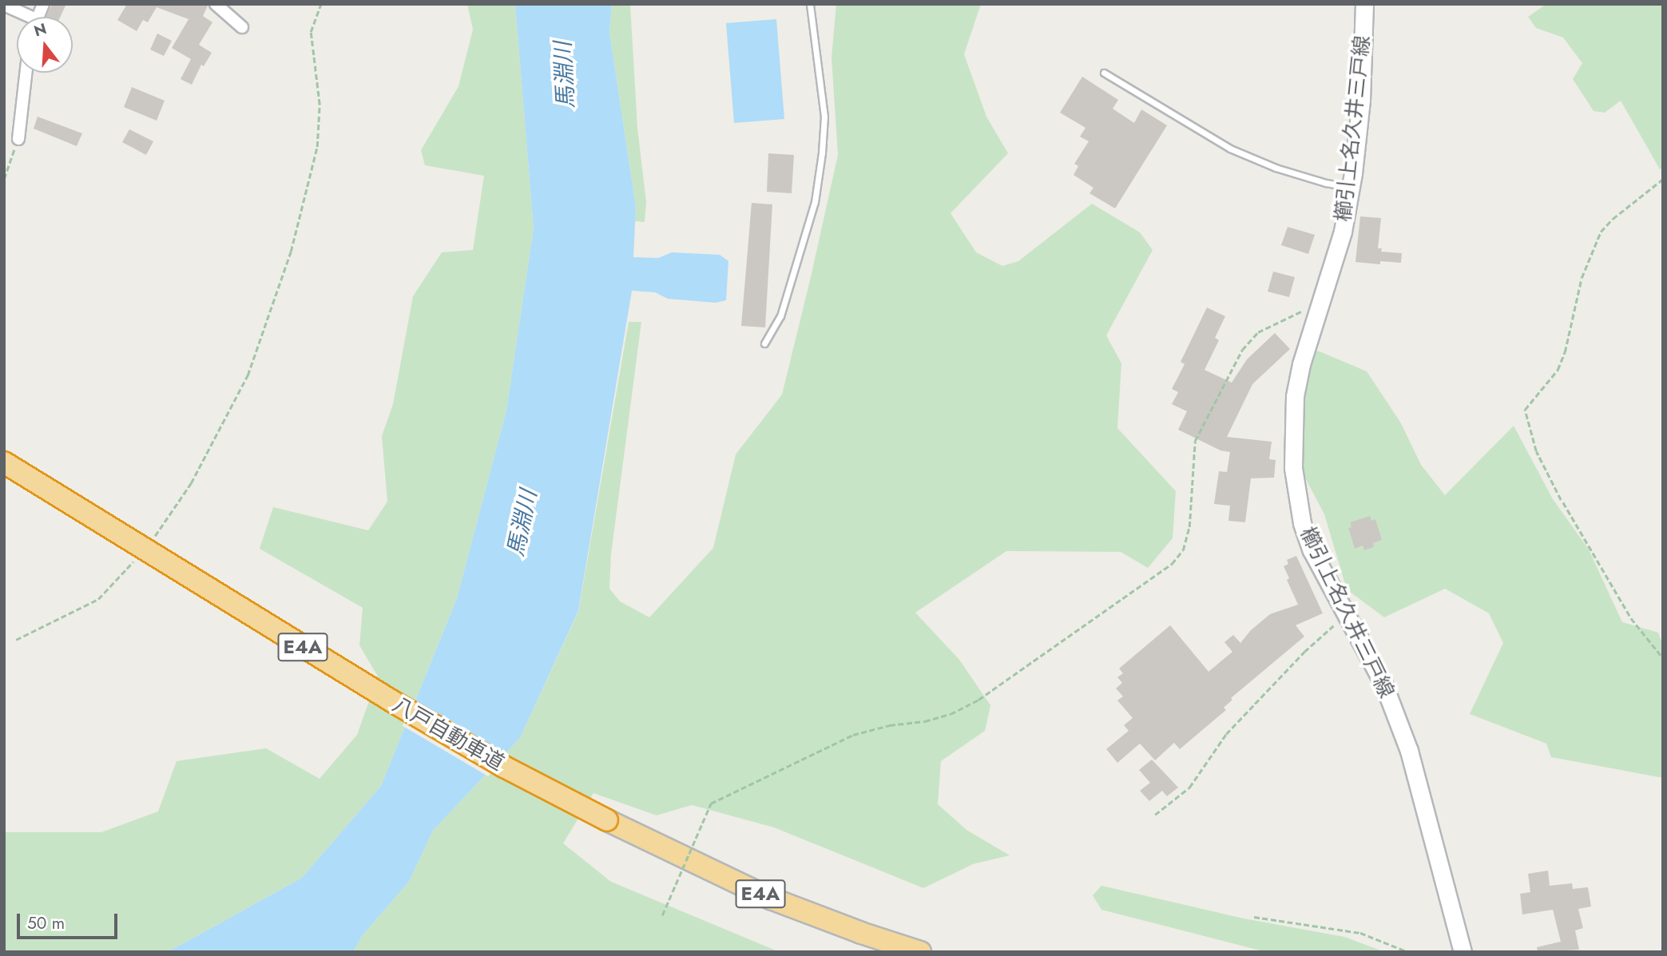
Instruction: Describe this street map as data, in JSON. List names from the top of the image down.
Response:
{
  "streets": {
    "highway": ["E4A", "八戸自動車道"],
    "main road": ["櫛引上名久井三戸線"]
  },
  "water": ["馬淵川"],
  "scale_bar": "50 m",
  "north": "top"
}
